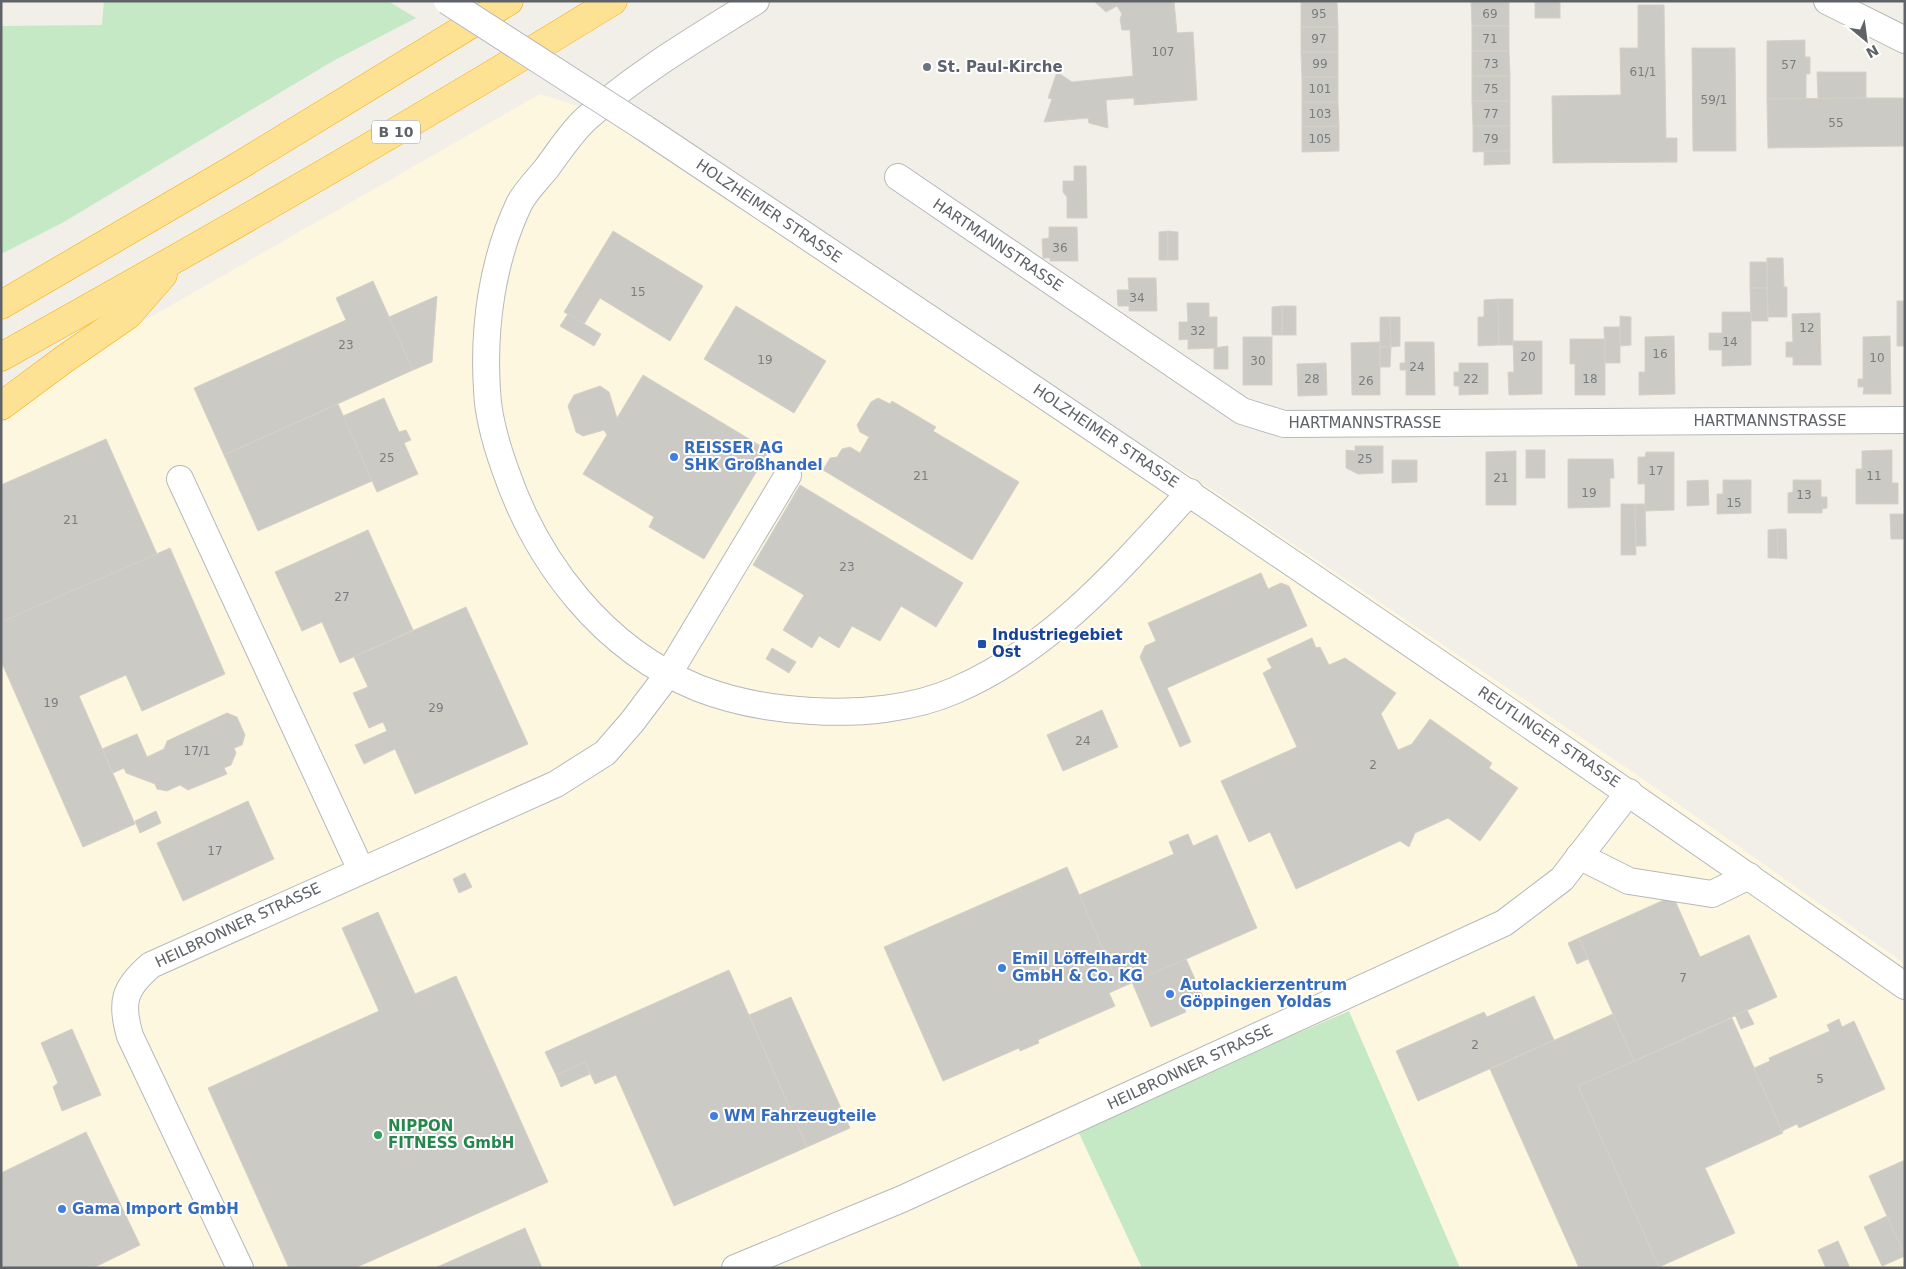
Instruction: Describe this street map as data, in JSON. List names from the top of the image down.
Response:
{
  "streets": {
    "highway": ["B 10"],
    "street": [
      "HOLZHEIMER STRASSE",
      "HARTMANNSTRASSE",
      "REUTLINGER STRASSE",
      "HEILBRONNER STRASSE"
    ]
  },
  "crossings": [
    ["HOLZHEIMER STRASSE", "REUTLINGER STRASSE"],
    ["HOLZHEIMER STRASSE", "HEILBRONNER STRASSE"],
    ["REUTLINGER STRASSE", "HEILBRONNER STRASSE"]
  ],
  "places": {
    "other": [
      "St. Paul-Kirche",
      "REISSER AG SHK Großhandel",
      "Emil Löffelhardt GmbH & Co. KG",
      "Autolackierzentrum Göppingen Yoldas",
      "WM Fahrzeugteile",
      "NIPPON FITNESS GmbH",
      "Gama Import GmbH"
    ],
    "transit": ["Industriegebiet Ost"]
  },
  "house_numbers": [
    "95",
    "69",
    "97",
    "71",
    "107",
    "99",
    "73",
    "57",
    "61/1",
    "101",
    "75",
    "59/1",
    "103",
    "77",
    "55",
    "105",
    "79",
    "36",
    "15",
    "34",
    "12",
    "32",
    "14",
    "23",
    "16",
    "20",
    "10",
    "19",
    "30",
    "24",
    "28",
    "22",
    "18",
    "26",
    "25",
    "25",
    "17",
    "21",
    "11",
    "21",
    "19",
    "13",
    "15",
    "21",
    "23",
    "27",
    "19",
    "29",
    "24",
    "17/1",
    "2",
    "17",
    "7",
    "2",
    "5"
  ],
  "north": "bottom right"
}
